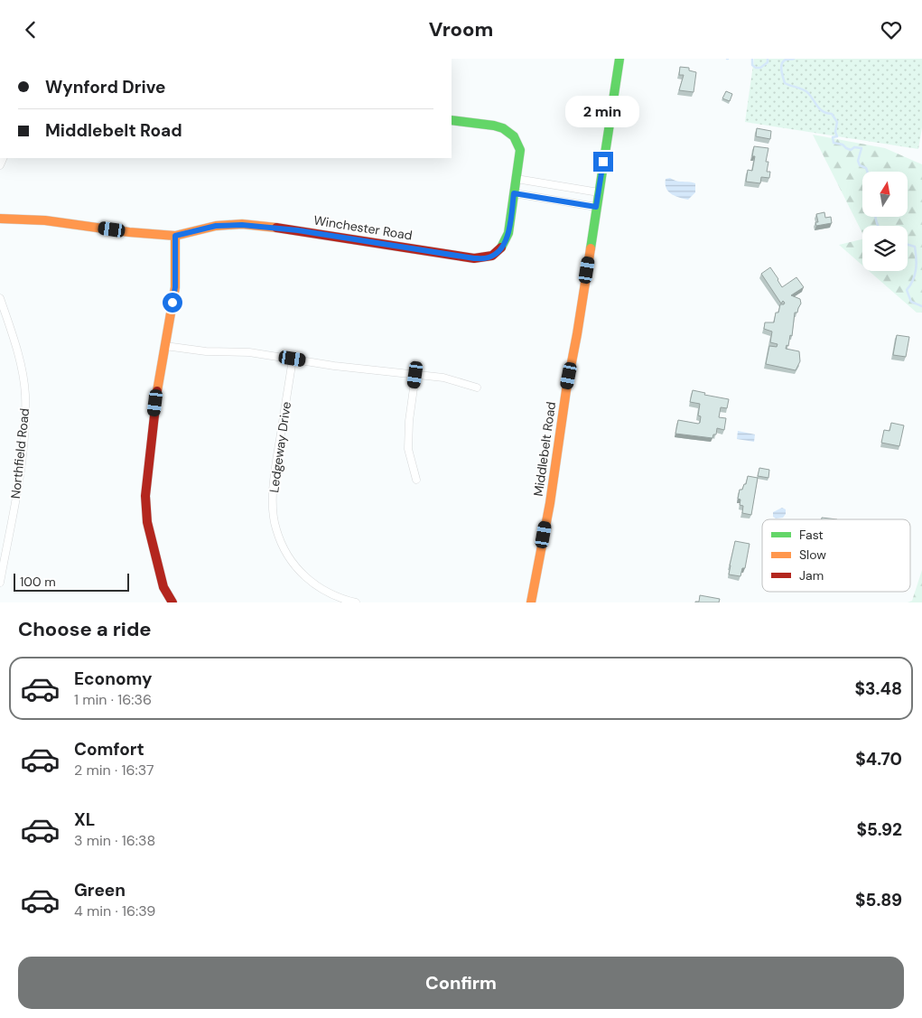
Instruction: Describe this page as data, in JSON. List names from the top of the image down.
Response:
{
  "streets": {
    "street": [
      "Winchester Road",
      "Ledgeway Drive",
      "Middlebelt Road",
      "Northfield Road"
    ]
  },
  "legend": ["Fast", "Slow", "Jam"],
  "scale_bar": "100 m",
  "north": "top",
  "page": {
    "header": "Vroom",
    "banner": ["Wynford Drive", "Middlebelt Road"],
    "bubble": "2 min",
    "scale": "100 m",
    "heading": "Choose a ride",
    "list": [
      {
        "name": "Economy",
        "note": "1 min · 16:36",
        "value": "$3.48"
      },
      {
        "name": "Comfort",
        "note": "2 min · 16:37",
        "value": "$4.70"
      },
      {
        "name": "XL",
        "note": "3 min · 16:38",
        "value": "$5.92"
      },
      {
        "name": "Green",
        "note": "4 min · 16:39",
        "value": "$5.89"
      }
    ],
    "buttons": "Confirm"
  }
}
